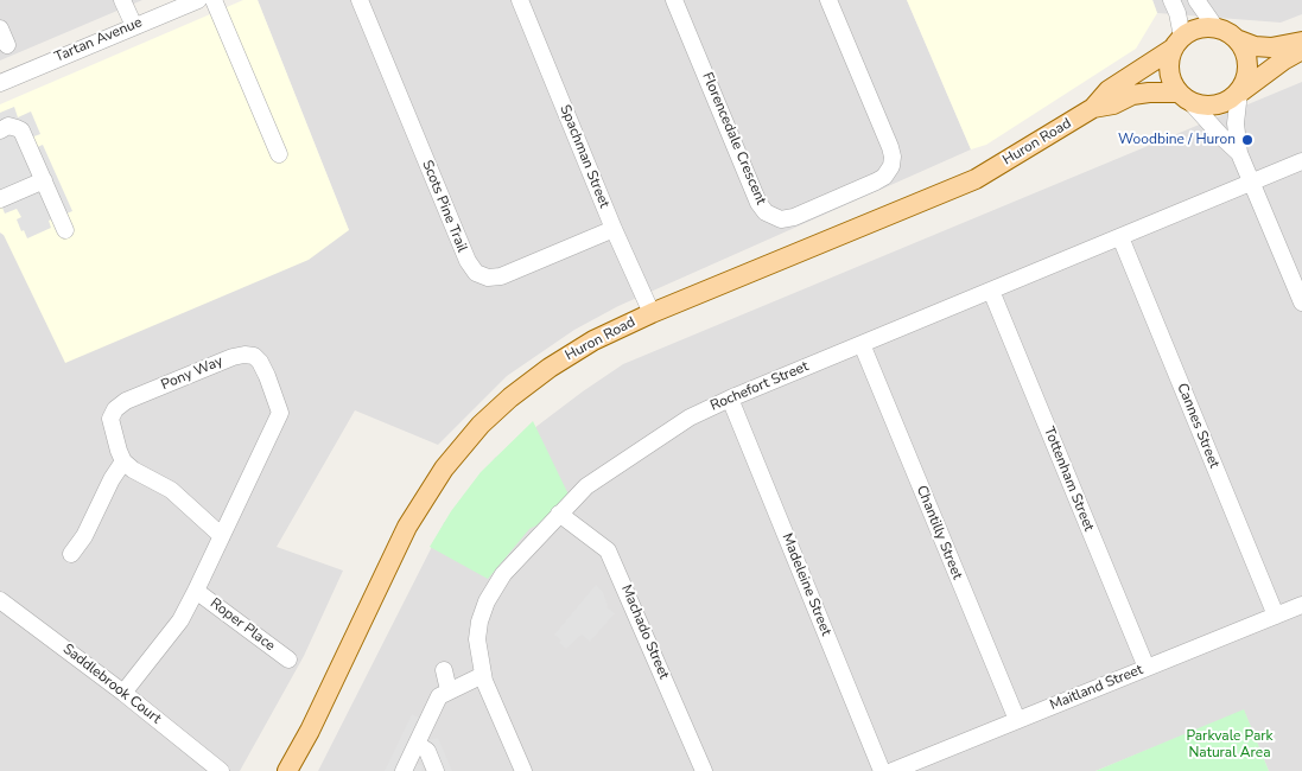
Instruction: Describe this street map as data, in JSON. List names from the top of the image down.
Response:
{
  "streets": {
    "main road": ["Huron Road"],
    "street": [
      "Tartan Avenue",
      "Florencedale Crescent",
      "Spachman Street",
      "Scots Pine Trail",
      "Pony Way",
      "Rochefort Street",
      "Cannes Street",
      "Tottenham Street",
      "Chantilly Street",
      "Madeleine Street",
      "Roper Place",
      "Machado Street",
      "Saddlebrook Court",
      "Maitland Street"
    ]
  },
  "crossings": [
    ["Huron Road", "Spachman Street"],
    ["Spachman Street", "Scots Pine Trail"],
    ["Pony Way", "Roper Place"],
    ["Pony Way", "Saddlebrook Court"],
    ["Rochefort Street", "Cannes Street"],
    ["Rochefort Street", "Tottenham Street"],
    ["Rochefort Street", "Chantilly Street"],
    ["Rochefort Street", "Madeleine Street"],
    ["Rochefort Street", "Machado Street"],
    ["Cannes Street", "Maitland Street"],
    ["Tottenham Street", "Maitland Street"],
    ["Chantilly Street", "Maitland Street"]
  ],
  "parks": ["Parkvale Park Natural Area"],
  "places": ["Woodbine / Huron"]
}
